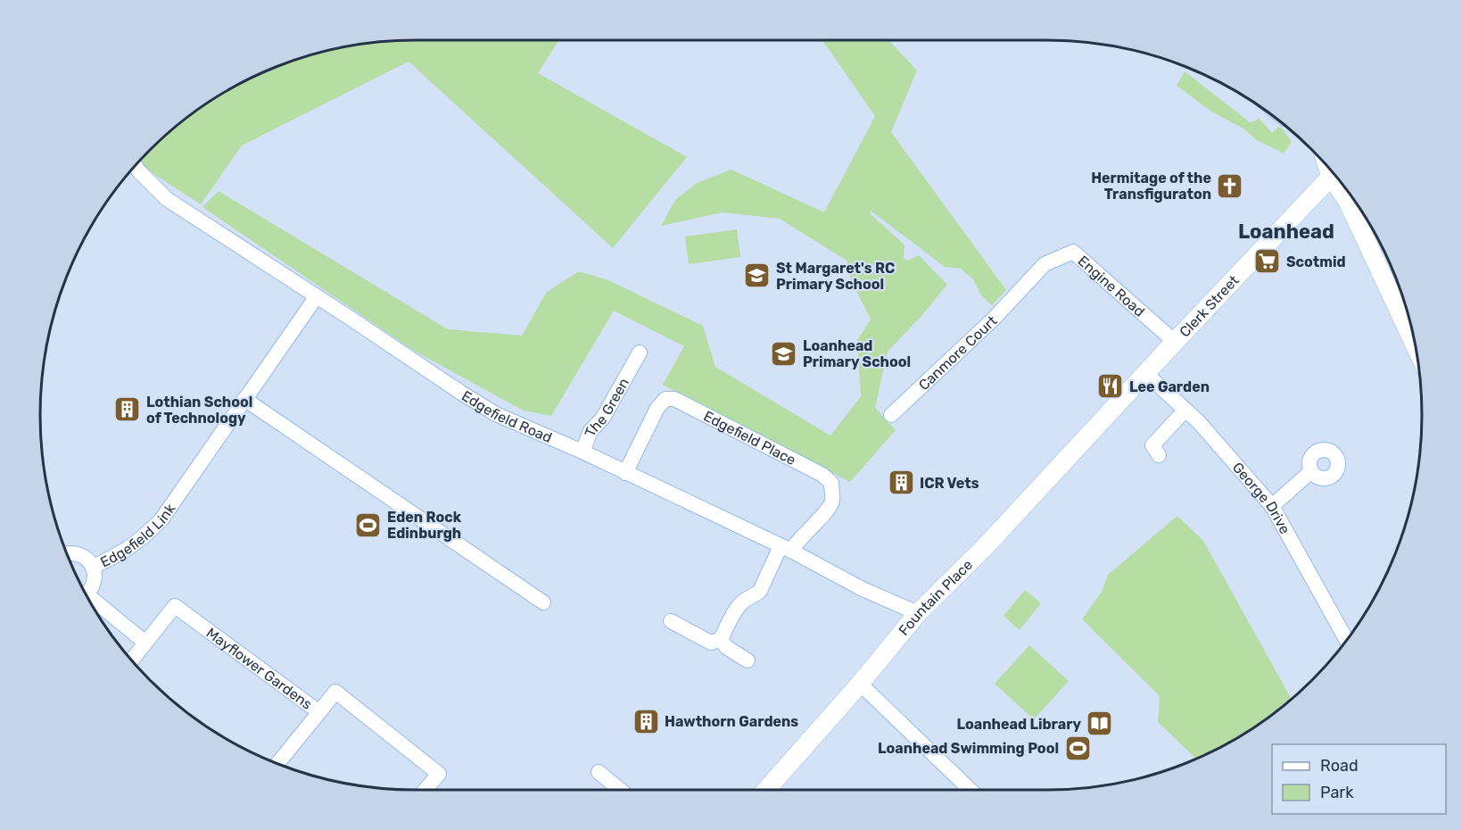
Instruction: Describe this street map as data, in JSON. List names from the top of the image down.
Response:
{
  "streets": {
    "main road": ["Clerk Street", "Fountain Place"],
    "street": [
      "Engine Road",
      "Canmore Court",
      "The Green",
      "Edgefield Road",
      "Edgefield Place",
      "George Drive",
      "Edgefield Link",
      "Mayflower Gardens"
    ]
  },
  "crossings": [
    ["Engine Road", "Clerk Street"],
    ["Engine Road", "Canmore Court"],
    ["Clerk Street", "George Drive"],
    ["Clerk Street", "Fountain Place"],
    ["The Green", "Edgefield Road"],
    ["Edgefield Road", "Edgefield Place"],
    ["Edgefield Road", "Edgefield Link"],
    ["Edgefield Road", "Fountain Place"]
  ],
  "districts": ["Loanhead"],
  "places": {
    "church": ["Hermitage of the Transfiguraton"],
    "supermarket": ["Scotmid"],
    "school or university": ["St Margaret's RC Primary School", "Loanhead Primary School"],
    "restaurant": ["Lee Garden"],
    "building": ["Lothian School of Technology", "ICR Vets", "Hawthorn Gardens"],
    "sports": ["Eden Rock Edinburgh", "Loanhead Swimming Pool"],
    "library": ["Loanhead Library"]
  },
  "legend": ["Road", "Park"]
}
